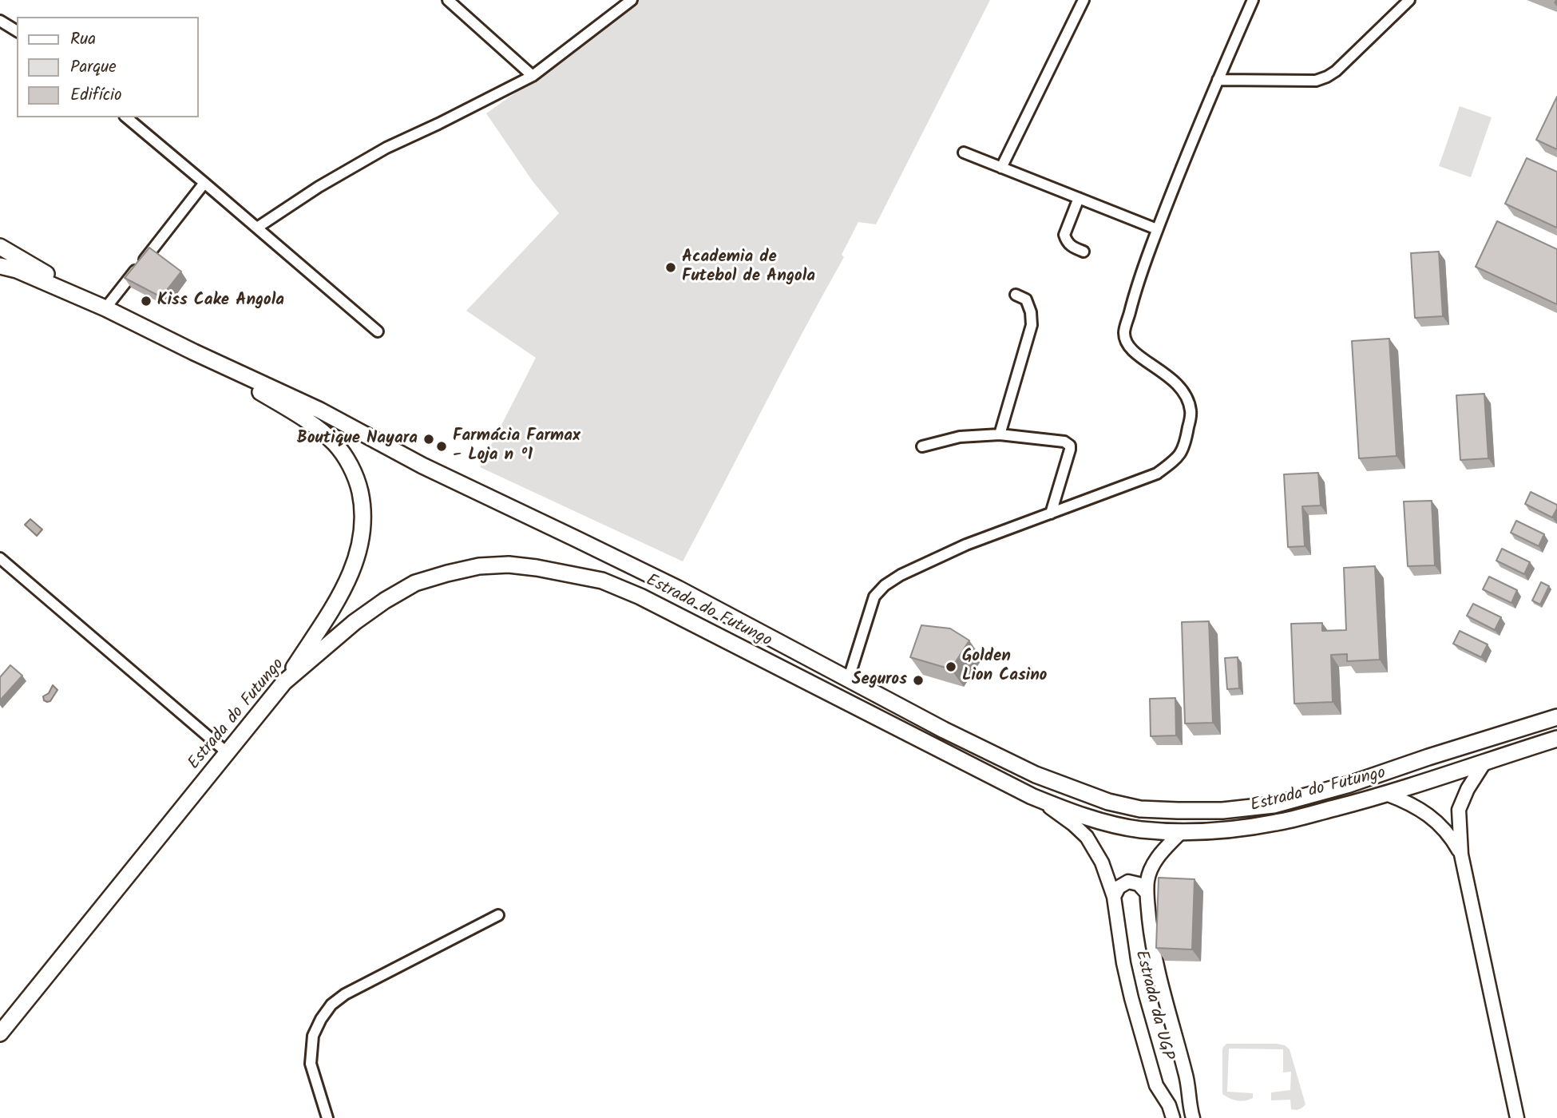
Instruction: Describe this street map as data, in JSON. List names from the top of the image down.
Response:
{
  "streets": {
    "main road": ["Estrada do Futungo"],
    "street": ["Estrada da UGP"]
  },
  "crossings": [
    ["Estrada do Futungo", "Estrada da UGP"]
  ],
  "places": [
    "Academia de Futebol de Angola",
    "Kiss Cake Angola",
    "Boutique Nayara",
    "Farmácia Farmax - Loja n º1",
    "Golden Lion Casino",
    "Seguros"
  ],
  "legend": ["Rua", "Parque", "Edifício"]
}
